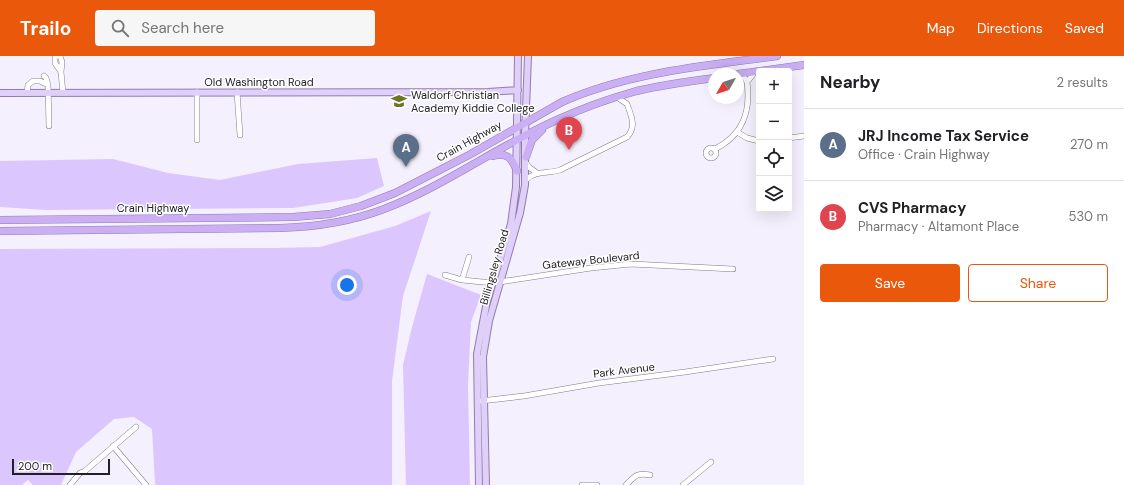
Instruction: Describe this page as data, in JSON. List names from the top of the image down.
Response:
{
  "streets": {
    "highway": ["Crain Highway"],
    "main road": ["Old Washington Road", "Billingsley Road"],
    "street": ["Gateway Boulevard", "Park Avenue"]
  },
  "crossings": [
    ["Old Washington Road", "Billingsley Road"],
    ["Crain Highway", "Billingsley Road"],
    ["Gateway Boulevard", "Billingsley Road"],
    ["Billingsley Road", "Park Avenue"]
  ],
  "places": {
    "school or university": ["Waldorf Christian Academy Kiddie College"]
  },
  "scale_bar": "200 m",
  "north": "bottom left",
  "page": {
    "header": "Trailo",
    "search": "Search here",
    "nav": ["Map", "Directions", "Saved"],
    "heading": ["Nearby", "2 results"],
    "map_buttons": ["+", "−"],
    "list": [
      {
        "mark": "A",
        "name": "JRJ Income Tax Service",
        "note": "Office · Crain Highway",
        "value": "270 m"
      },
      {
        "mark": "B",
        "name": "CVS Pharmacy",
        "note": "Pharmacy · Altamont Place",
        "value": "530 m"
      }
    ],
    "pins": ["B", "A"],
    "buttons": ["Save", "Share"],
    "scale": "200 m"
  }
}
